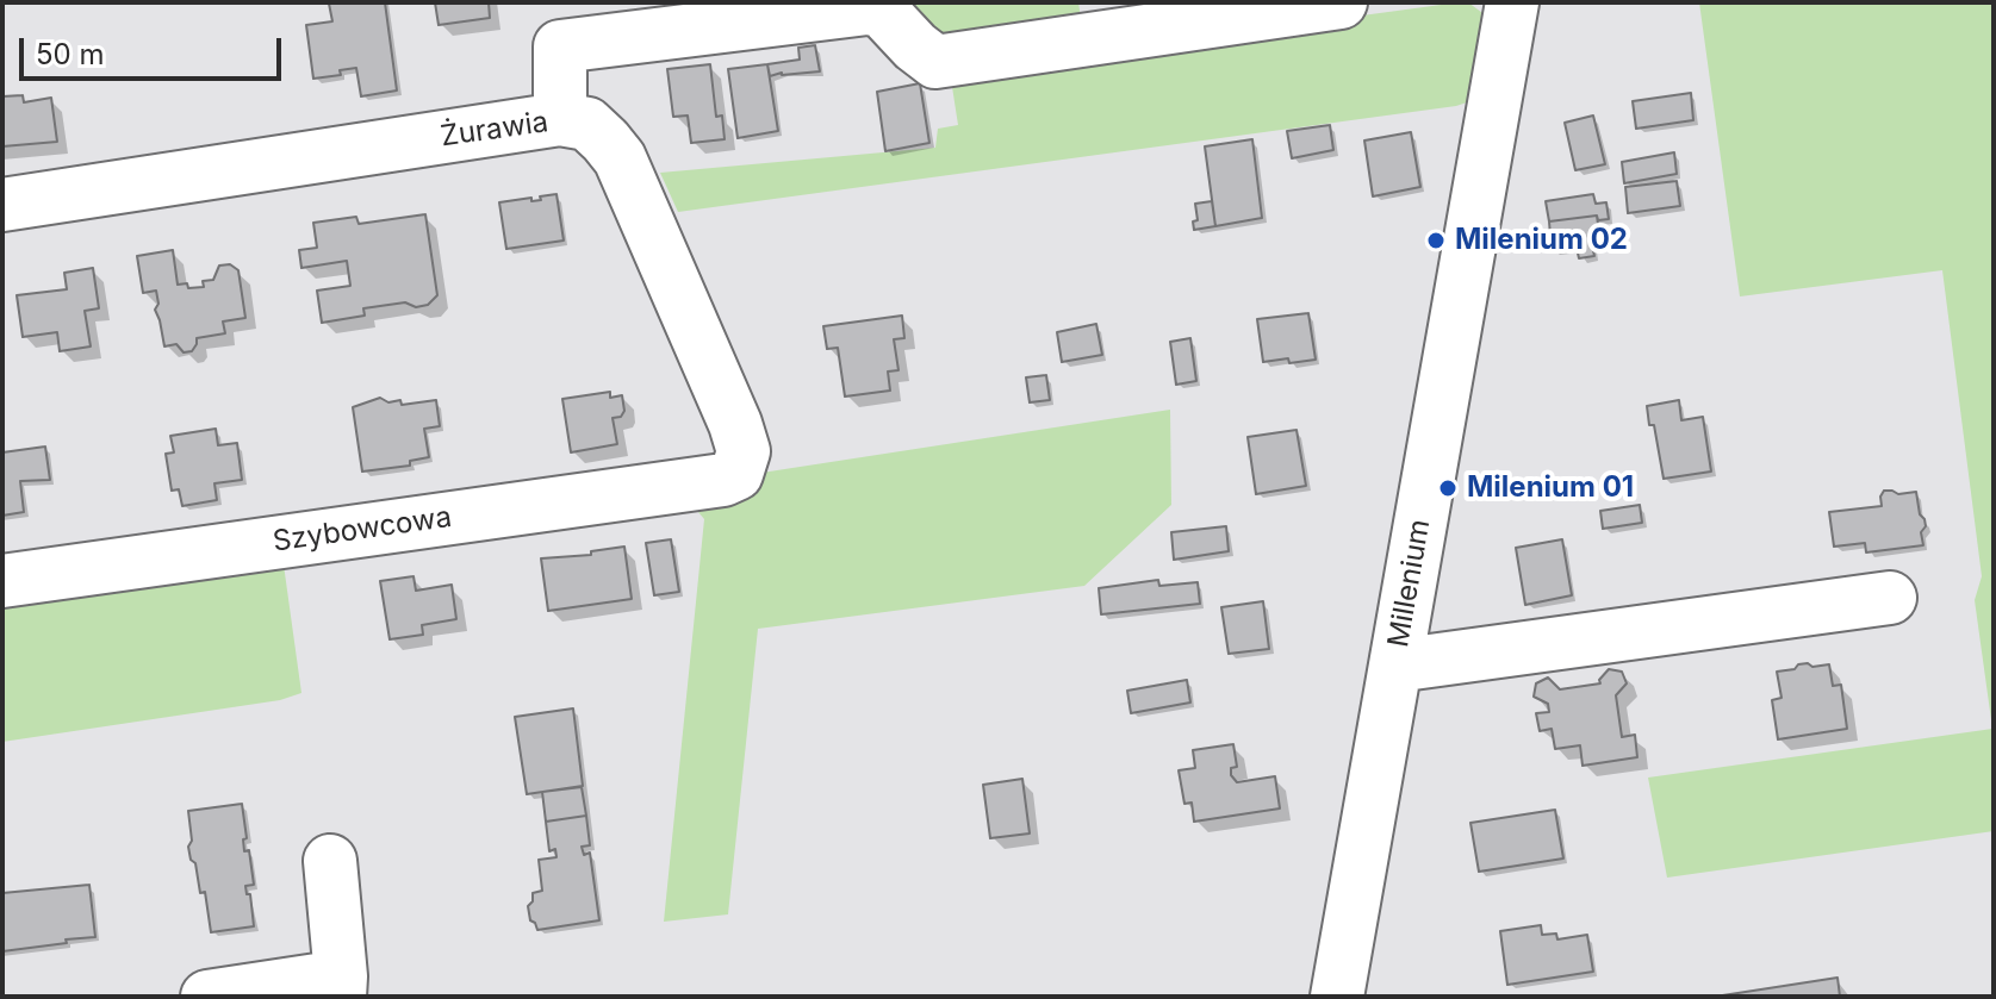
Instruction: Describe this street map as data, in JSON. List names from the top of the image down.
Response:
{
  "streets": {
    "street": ["Żurawia", "Szybowcowa", "Millenium"]
  },
  "crossings": [
    ["Żurawia", "Szybowcowa"]
  ],
  "places": ["Milenium 02", "Milenium 01"],
  "scale_bar": "50 m"
}
